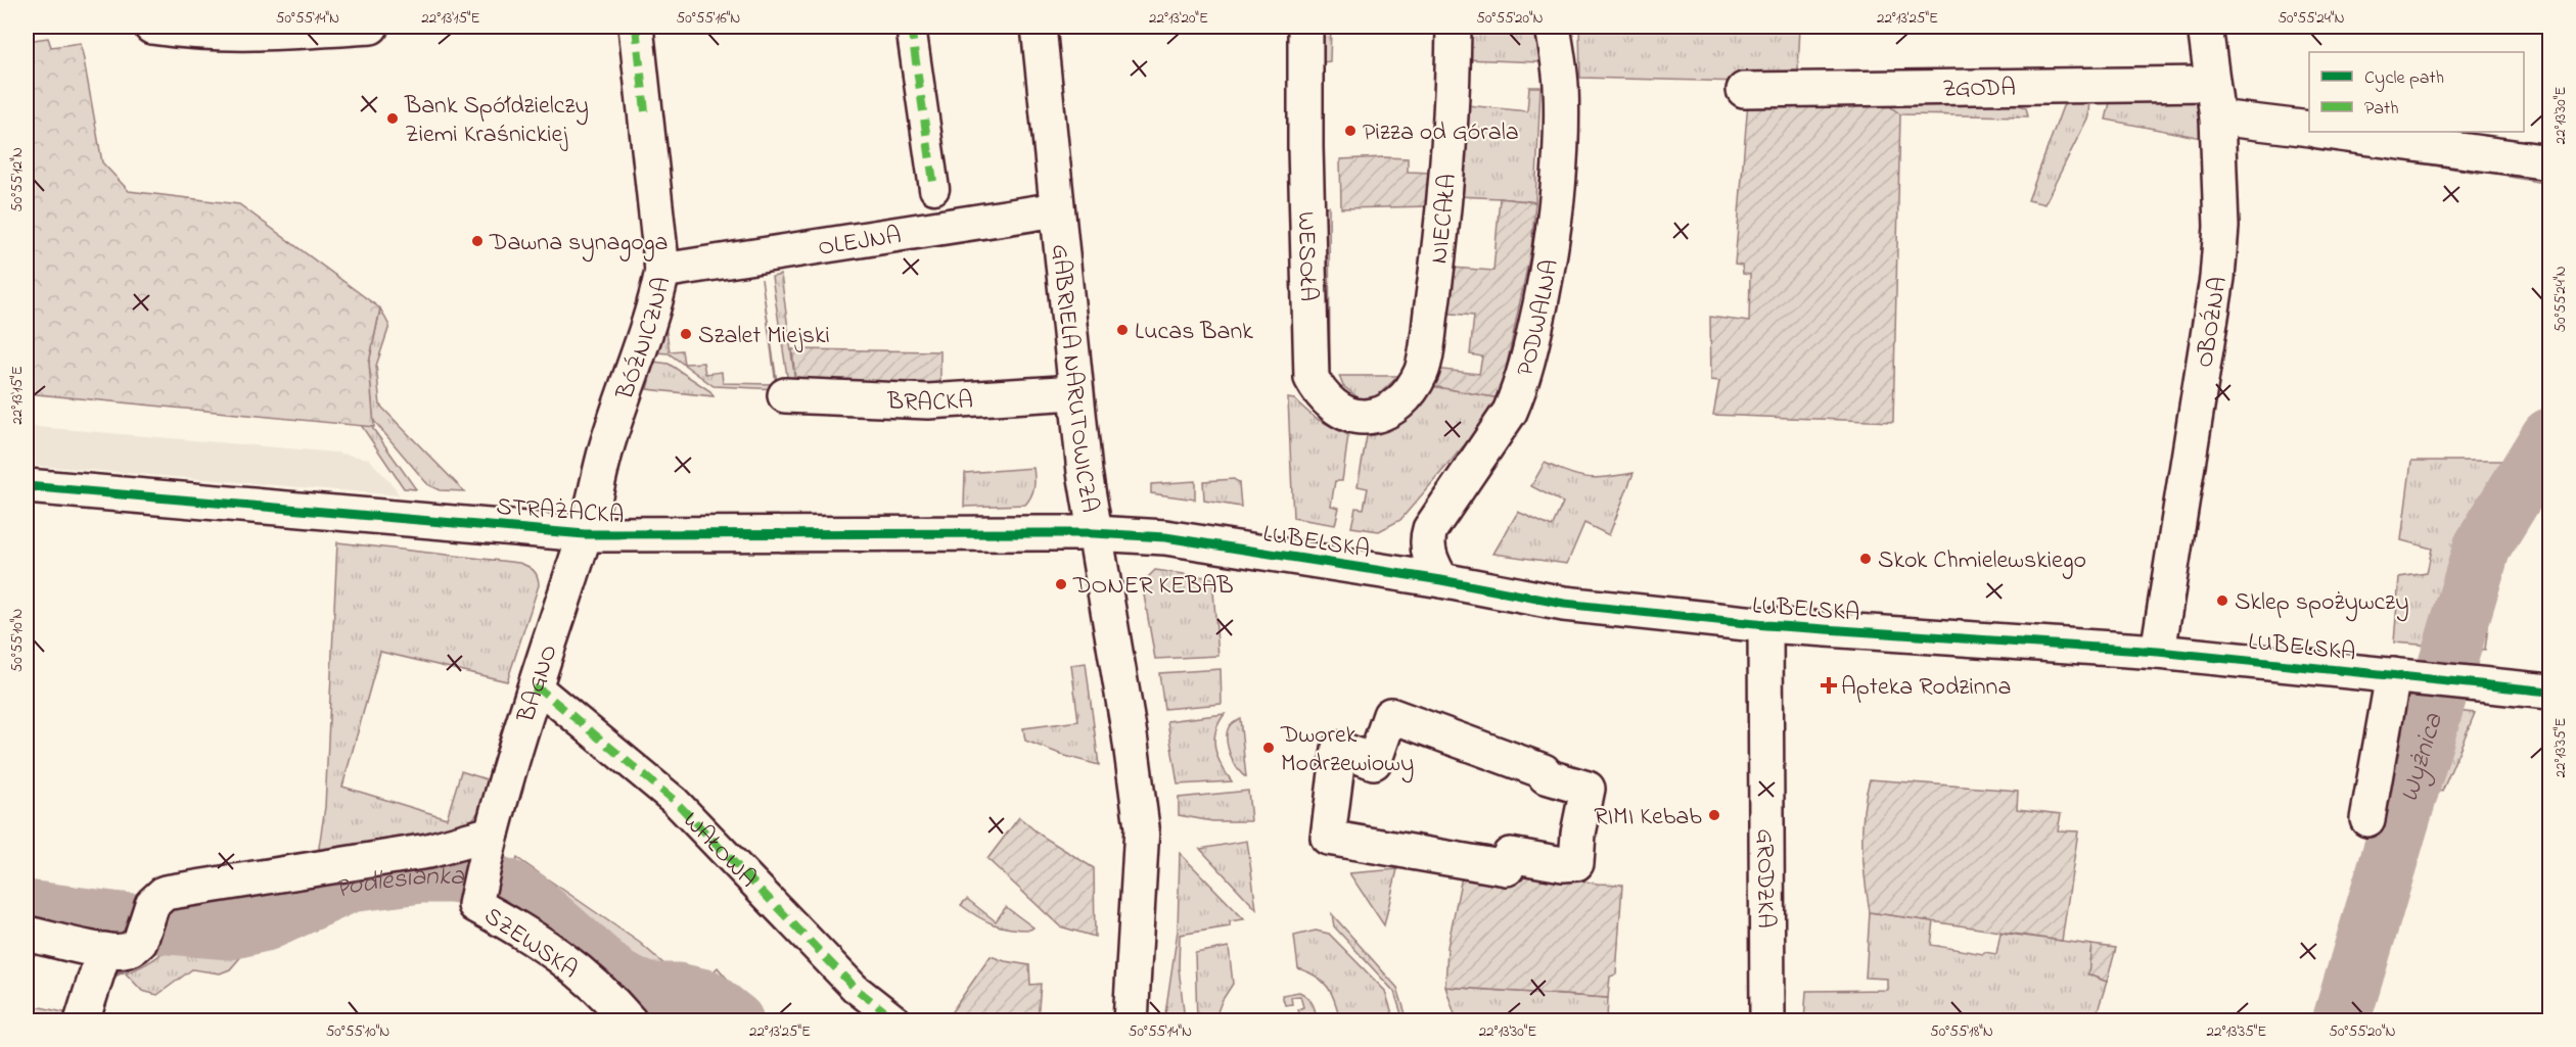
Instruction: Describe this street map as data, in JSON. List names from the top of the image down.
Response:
{
  "streets": {
    "street": [
      "ZGODA",
      "NIECAŁA",
      "OLEJNA",
      "WESOŁA",
      "PODWALNA",
      "OBOŹNA",
      "BÓŹNICZNA",
      "GABRIELA NARUTOWICZA",
      "BRACKA",
      "STRAŻACKA",
      "LUBELSKA",
      "BAGNO",
      "WAŁOWA",
      "GRODZKA",
      "SZEWSKA"
    ]
  },
  "crossings": [
    ["ZGODA", "OBOŹNA"],
    ["NIECAŁA", "WESOŁA"],
    ["OLEJNA", "BÓŹNICZNA"],
    ["OLEJNA", "GABRIELA NARUTOWICZA"],
    ["PODWALNA", "LUBELSKA"],
    ["OBOŹNA", "LUBELSKA"],
    ["BÓŹNICZNA", "STRAŻACKA"],
    ["BÓŹNICZNA", "BAGNO"],
    ["GABRIELA NARUTOWICZA", "BRACKA"],
    ["GABRIELA NARUTOWICZA", "STRAŻACKA"],
    ["GABRIELA NARUTOWICZA", "LUBELSKA"],
    ["STRAŻACKA", "LUBELSKA"],
    ["STRAŻACKA", "BAGNO"],
    ["LUBELSKA", "GRODZKA"],
    ["BAGNO", "WAŁOWA"],
    ["BAGNO", "SZEWSKA"]
  ],
  "water": ["Wyżnica", "Podlesianka"],
  "places": {
    "other": [
      "Bank Spółdzielczy Ziemi Kraśnickiej",
      "Pizza od Górala",
      "Dawna synagoga",
      "Lucas Bank",
      "Szalet Miejski",
      "Skok Chmielewskiego",
      "DONER KEBAB",
      "Sklep spożywczy",
      "Dworek Modrzewiowy",
      "RIMI Kebab"
    ],
    "health": ["Apteka Rodzinna"]
  },
  "legend": ["Cycle path", "Path"],
  "coordinates": [
    "50°55'14\"N",
    "22°13'15\"E",
    "50°55'16\"N",
    "22°13'20\"E",
    "50°55'20\"N",
    "22°13'25\"E",
    "50°55'24\"N",
    "22°13'30\"E",
    "50°55'12\"N",
    "50°55'10\"N",
    "22°13'35\"E",
    "50°55'18\"N"
  ]
}
